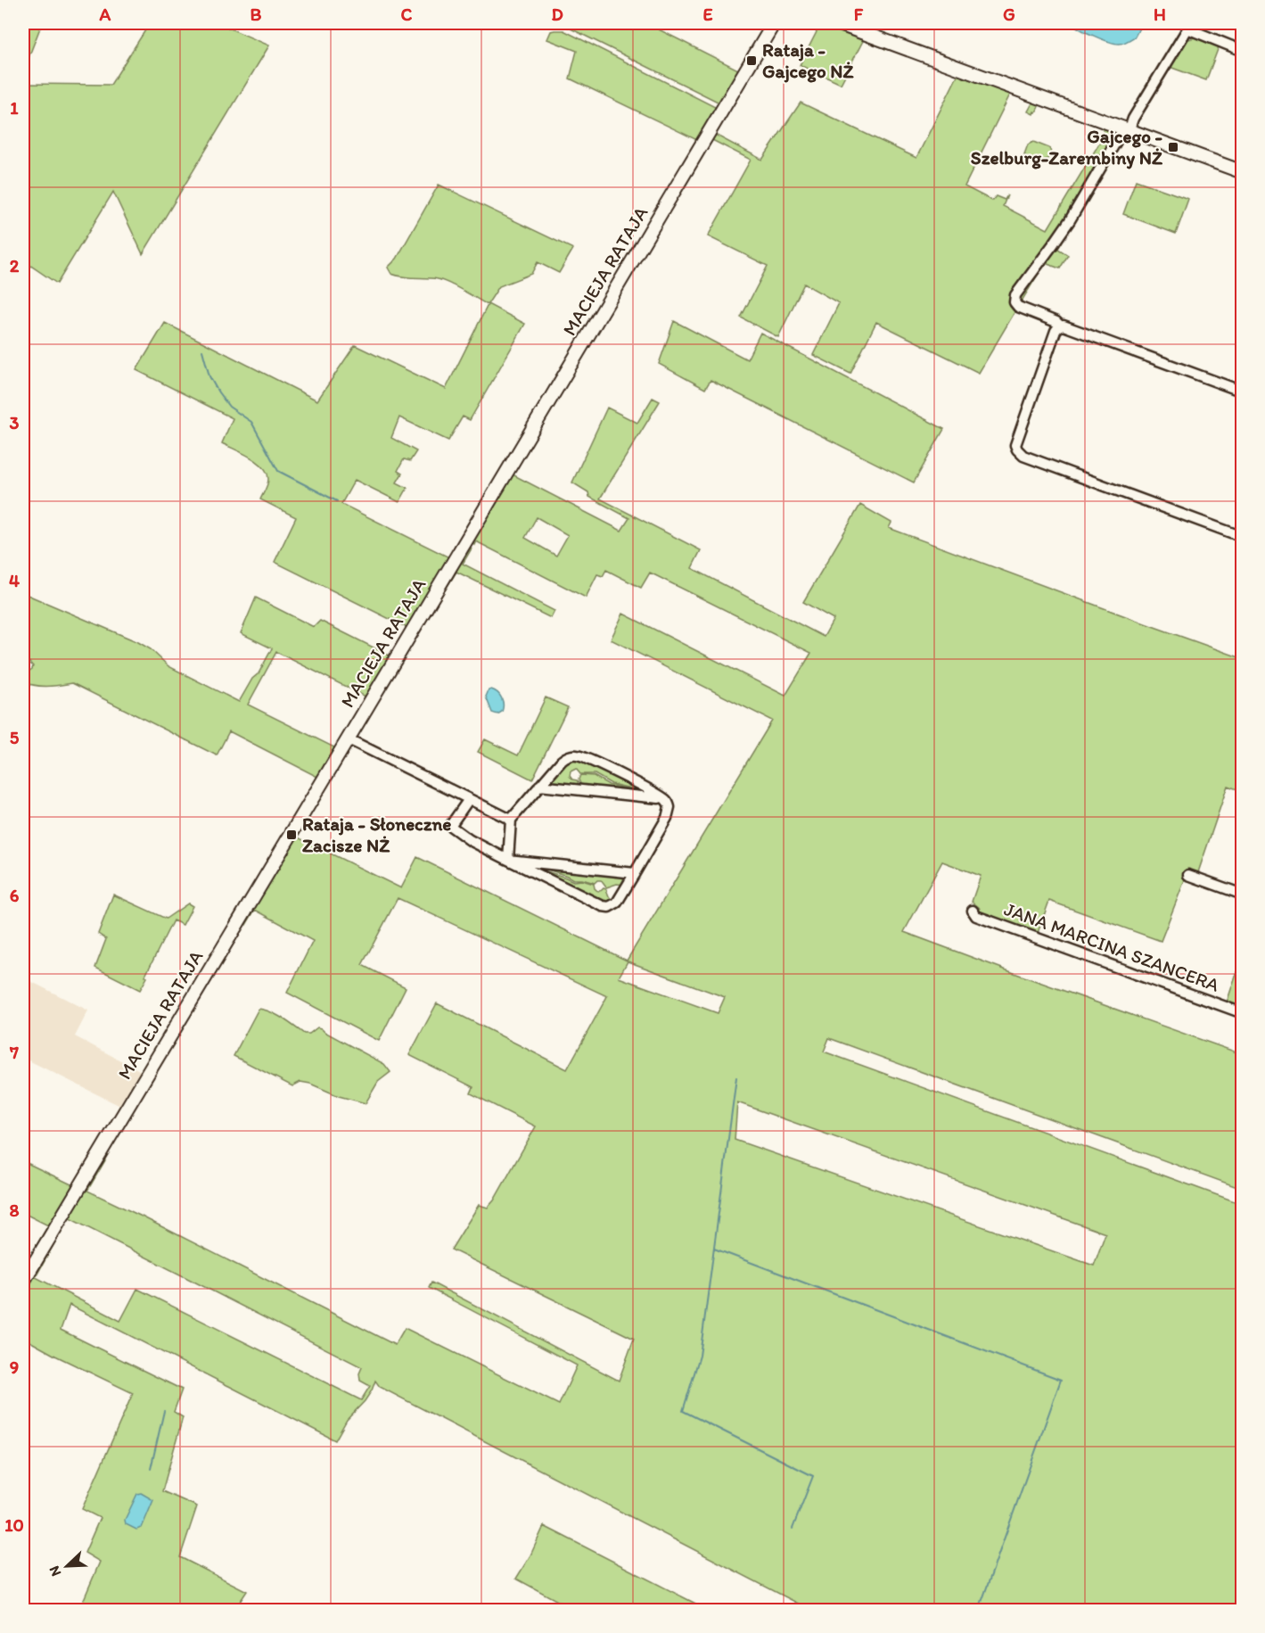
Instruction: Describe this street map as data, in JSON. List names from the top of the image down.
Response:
{
  "streets": {
    "street": ["MACIEJA RATAJA", "JANA MARCINA SZANCERA"]
  },
  "places": {
    "transit": ["Rataja - Gajcego NŻ", "Gajcego - Szelburg-Zarembiny NŻ", "Rataja - Słoneczne Zacisze NŻ"]
  },
  "north": "bottom left",
  "grid": {
    "columns": [
      "A",
      "B",
      "C",
      "D",
      "E",
      "F",
      "G",
      "H"
    ],
    "rows": [
      "1",
      "2",
      "3",
      "4",
      "5",
      "6",
      "7",
      "8",
      "9",
      "10"
    ]
  }
}
